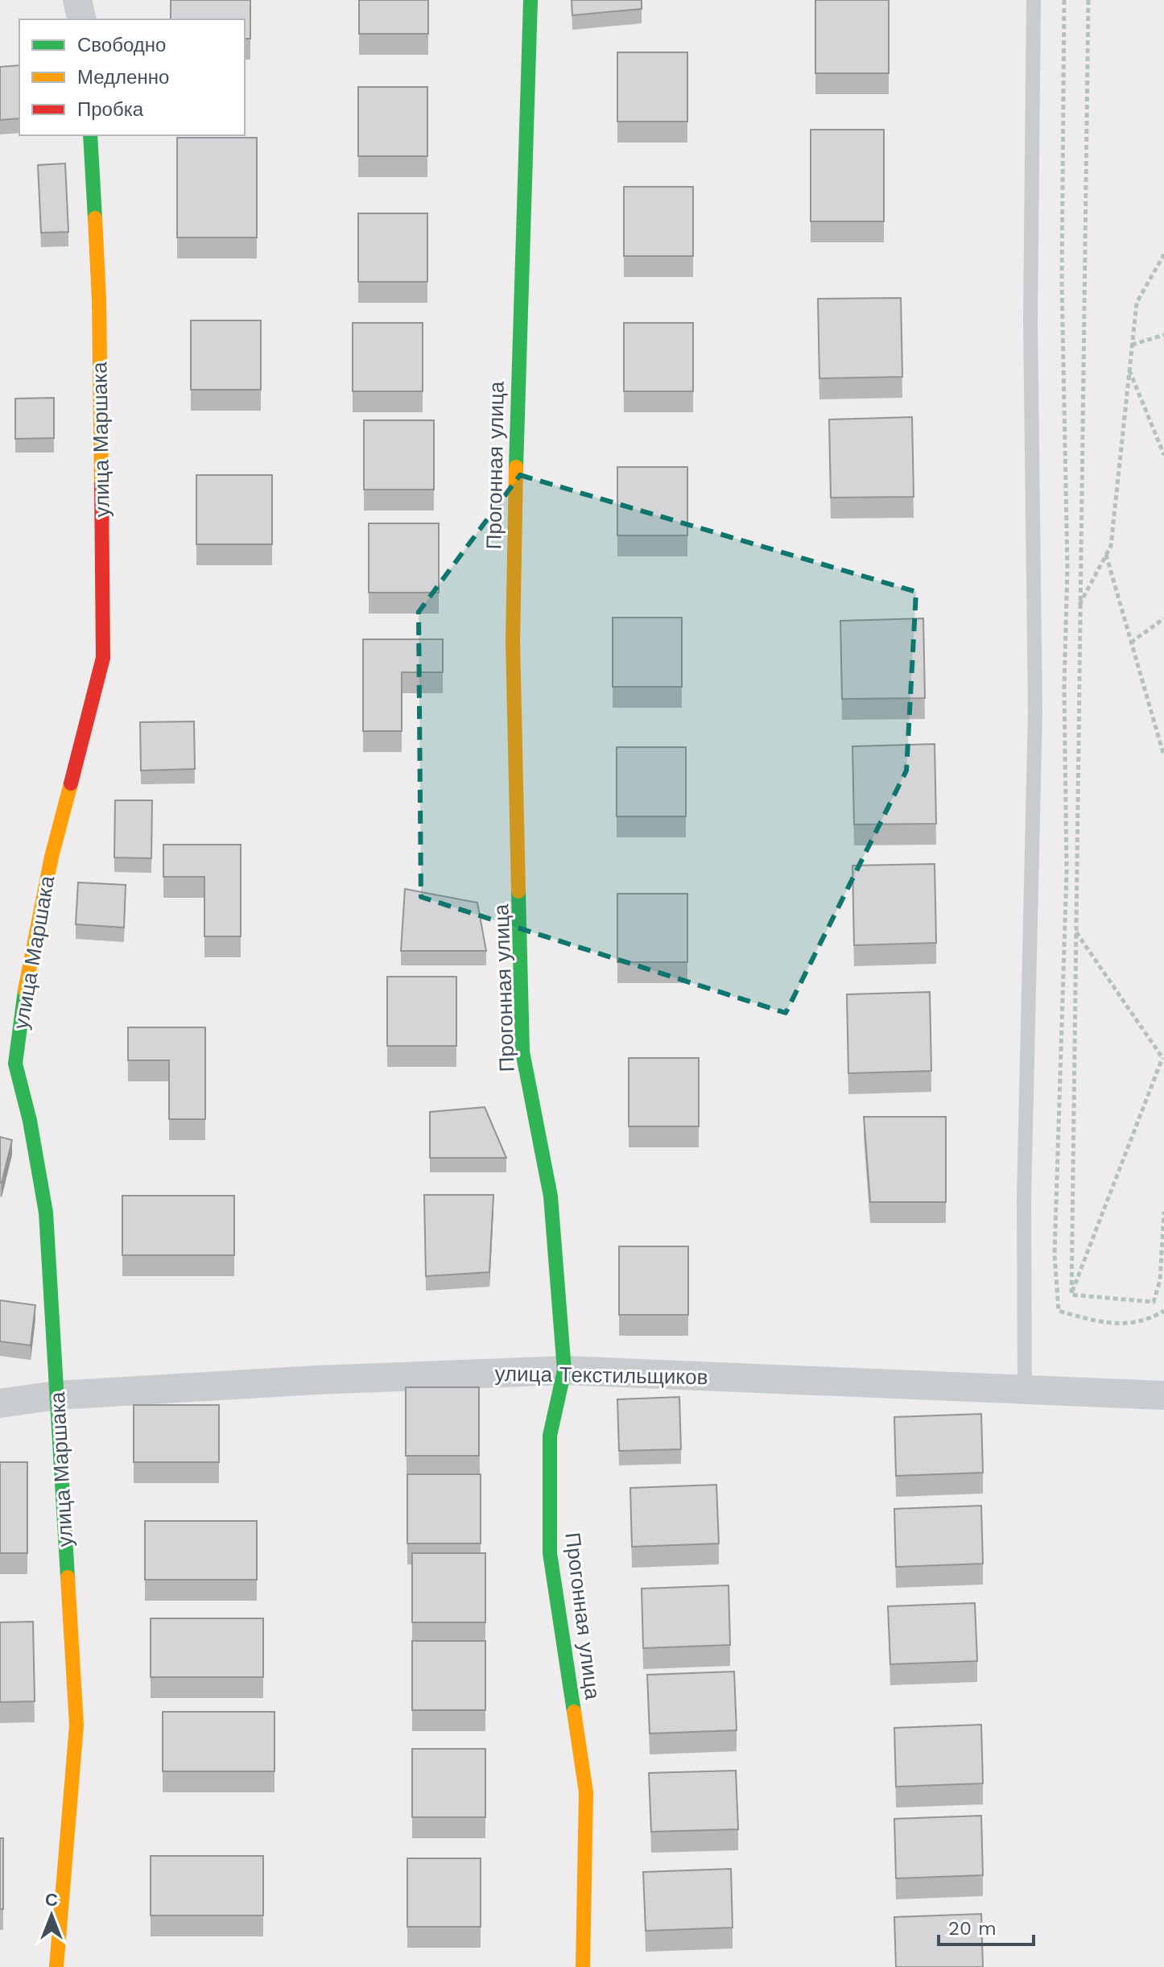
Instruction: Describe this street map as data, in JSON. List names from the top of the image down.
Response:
{
  "streets": {
    "street": ["улица Маршака", "Прогонная улица", "улица Текстильщиков"]
  },
  "crossings": [
    ["улица Маршака", "улица Текстильщиков"],
    ["Прогонная улица", "улица Текстильщиков"]
  ],
  "legend": ["Свободно", "Медленно", "Пробка"],
  "scale_bar": "20 m",
  "north": "top"
}
